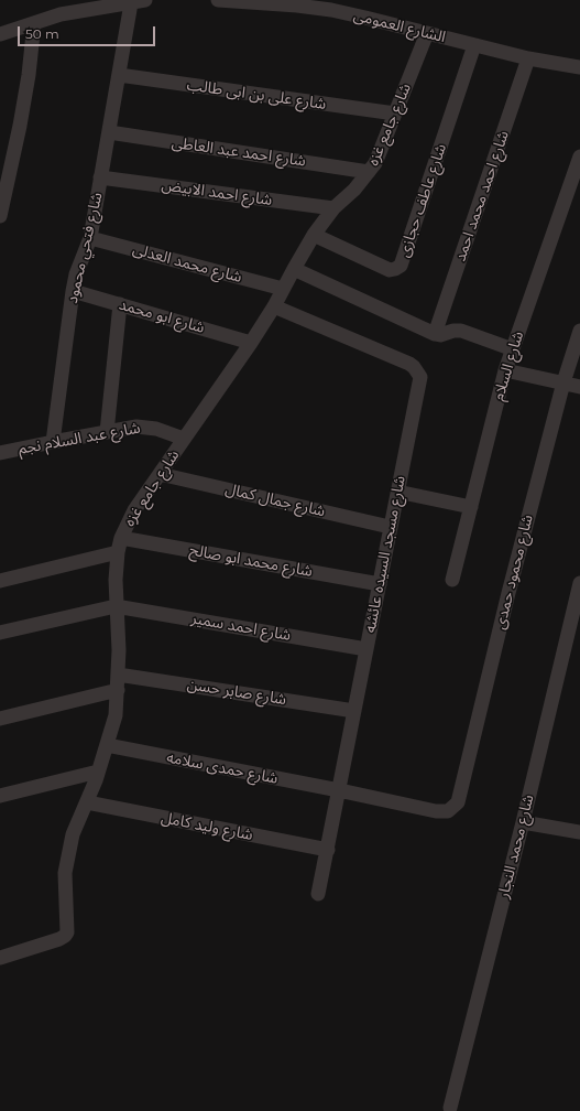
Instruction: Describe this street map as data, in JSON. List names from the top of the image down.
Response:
{
  "streets": {
    "street": [
      "الشارع العمومى",
      "شارع على بن ابى طالب",
      "شارع جامع غزه",
      "شارع احمد عبد العاطى",
      "شارع احمد الابيض",
      "شارع احمد محمد احمد",
      "شارع عاطف حجازى",
      "شارع فتحي محمود",
      "شارع محمد العدلى",
      "شارع ابو محمد",
      "شارع السلام",
      "شارع عبد السلام نجم",
      "شارع جمال كمال",
      "شارع مسجد السيده عائشه",
      "شارع محمد ابو صالح",
      "شارع محمود حمدى",
      "شارع احمد سمير",
      "شارع صابر حسن",
      "شارع حمدى سلامه",
      "شارع وليد كامل",
      "شارع محمد النجار"
    ]
  },
  "crossings": [
    ["الشارع العمومى", "شارع جامع غزه"],
    ["الشارع العمومى", "شارع احمد محمد احمد"],
    ["الشارع العمومى", "شارع عاطف حجازى"],
    ["شارع على بن ابى طالب", "شارع جامع غزه"],
    ["شارع على بن ابى طالب", "شارع فتحي محمود"],
    ["شارع جامع غزه", "شارع احمد عبد العاطى"],
    ["شارع جامع غزه", "شارع احمد الابيض"],
    ["شارع جامع غزه", "شارع عاطف حجازى"],
    ["شارع جامع غزه", "شارع محمد العدلى"],
    ["شارع جامع غزه", "شارع ابو محمد"],
    ["شارع جامع غزه", "شارع عبد السلام نجم"],
    ["شارع جامع غزه", "شارع جمال كمال"],
    ["شارع جامع غزه", "شارع مسجد السيده عائشه"],
    ["شارع جامع غزه", "شارع محمد ابو صالح"],
    ["شارع جامع غزه", "شارع احمد سمير"],
    ["شارع جامع غزه", "شارع صابر حسن"],
    ["شارع جامع غزه", "شارع حمدى سلامه"],
    ["شارع جامع غزه", "شارع وليد كامل"],
    ["شارع احمد عبد العاطى", "شارع فتحي محمود"],
    ["شارع احمد الابيض", "شارع فتحي محمود"],
    ["شارع فتحي محمود", "شارع محمد العدلى"],
    ["شارع فتحي محمود", "شارع ابو محمد"],
    ["شارع فتحي محمود", "شارع عبد السلام نجم"],
    ["شارع جمال كمال", "شارع مسجد السيده عائشه"],
    ["شارع مسجد السيده عائشه", "شارع محمد ابو صالح"],
    ["شارع مسجد السيده عائشه", "شارع احمد سمير"],
    ["شارع مسجد السيده عائشه", "شارع صابر حسن"],
    ["شارع مسجد السيده عائشه", "شارع حمدى سلامه"],
    ["شارع مسجد السيده عائشه", "شارع وليد كامل"],
    ["شارع محمود حمدى", "شارع حمدى سلامه"]
  ],
  "scale_bar": "50 m"
}
